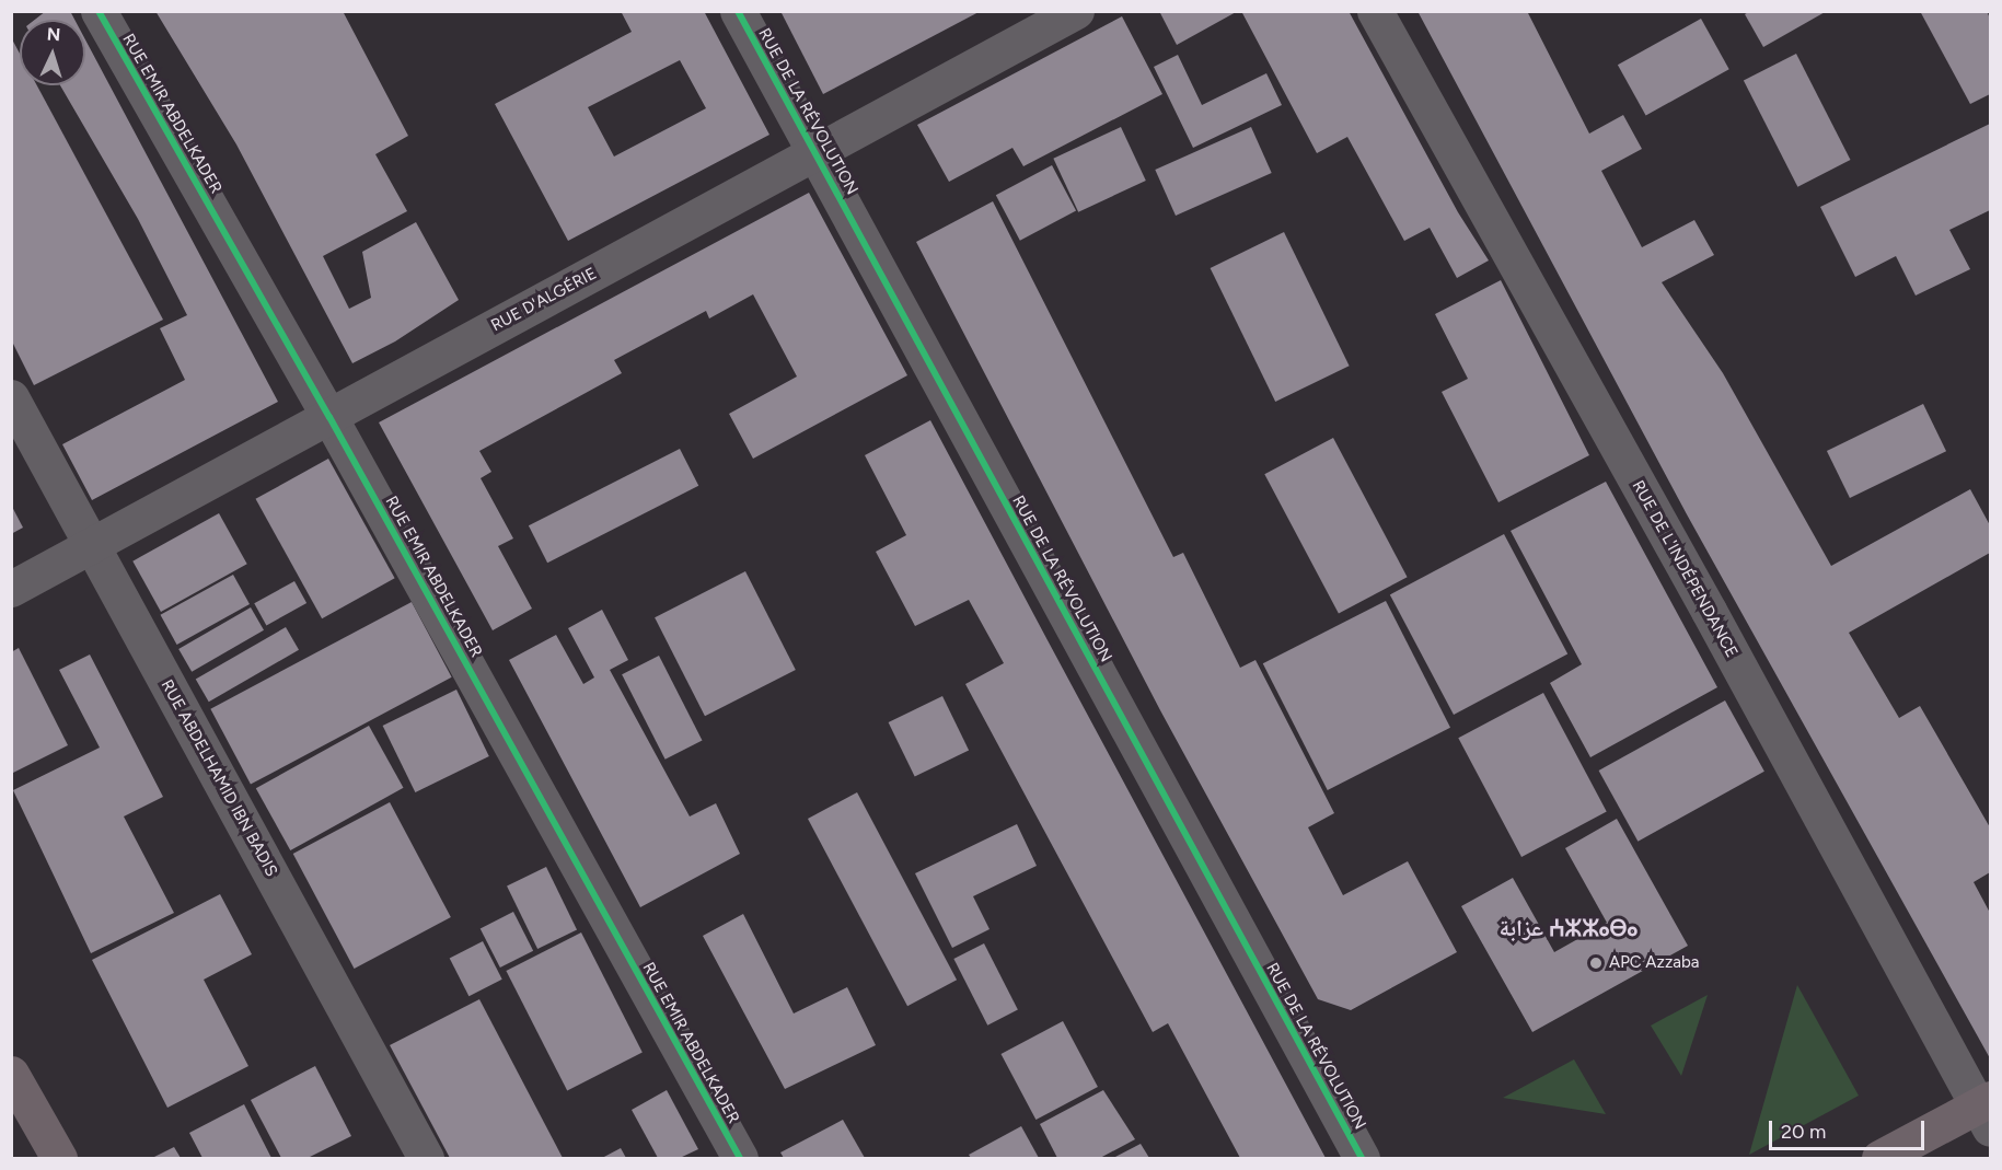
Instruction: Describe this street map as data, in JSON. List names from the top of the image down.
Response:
{
  "streets": {
    "street": [
      "RUE DE LA RÉVOLUTION",
      "RUE EMIR ABDELKADER",
      "RUE D'ALGÉRIE",
      "RUE DE L'INDÉPENDANCE",
      "RUE ABDELHAMID IBN BADIS"
    ]
  },
  "crossings": [
    ["RUE DE LA RÉVOLUTION", "RUE D'ALGÉRIE"],
    ["RUE EMIR ABDELKADER", "RUE D'ALGÉRIE"],
    ["RUE D'ALGÉRIE", "RUE ABDELHAMID IBN BADIS"]
  ],
  "districts": ["عزابة ⵄⵣⵣⴰⴱⴰ"],
  "places": ["APC Azzaba"],
  "scale_bar": "20 m",
  "north": "top"
}
